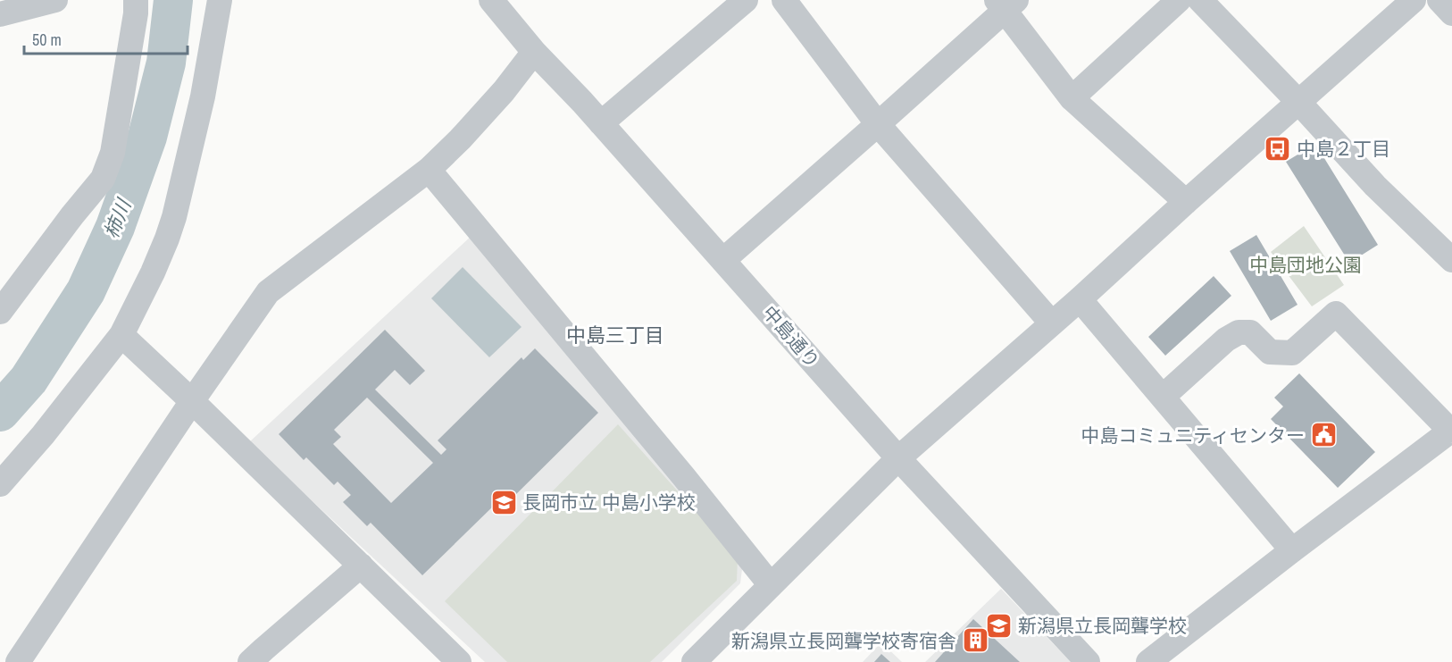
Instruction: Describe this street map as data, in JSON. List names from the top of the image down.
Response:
{
  "streets": {
    "street": ["中島通り"]
  },
  "districts": ["中島三丁目"],
  "water": ["柿川"],
  "parks": ["中島団地公園"],
  "places": {
    "bus stop": ["中島２丁目"],
    "public building": ["中島コミュニティセンター"],
    "school or university": ["長岡市立 中島小学校", "新潟県立長岡聾学校"],
    "building": ["新潟県立長岡聾学校寄宿舎"]
  },
  "scale_bar": "50 m"
}
